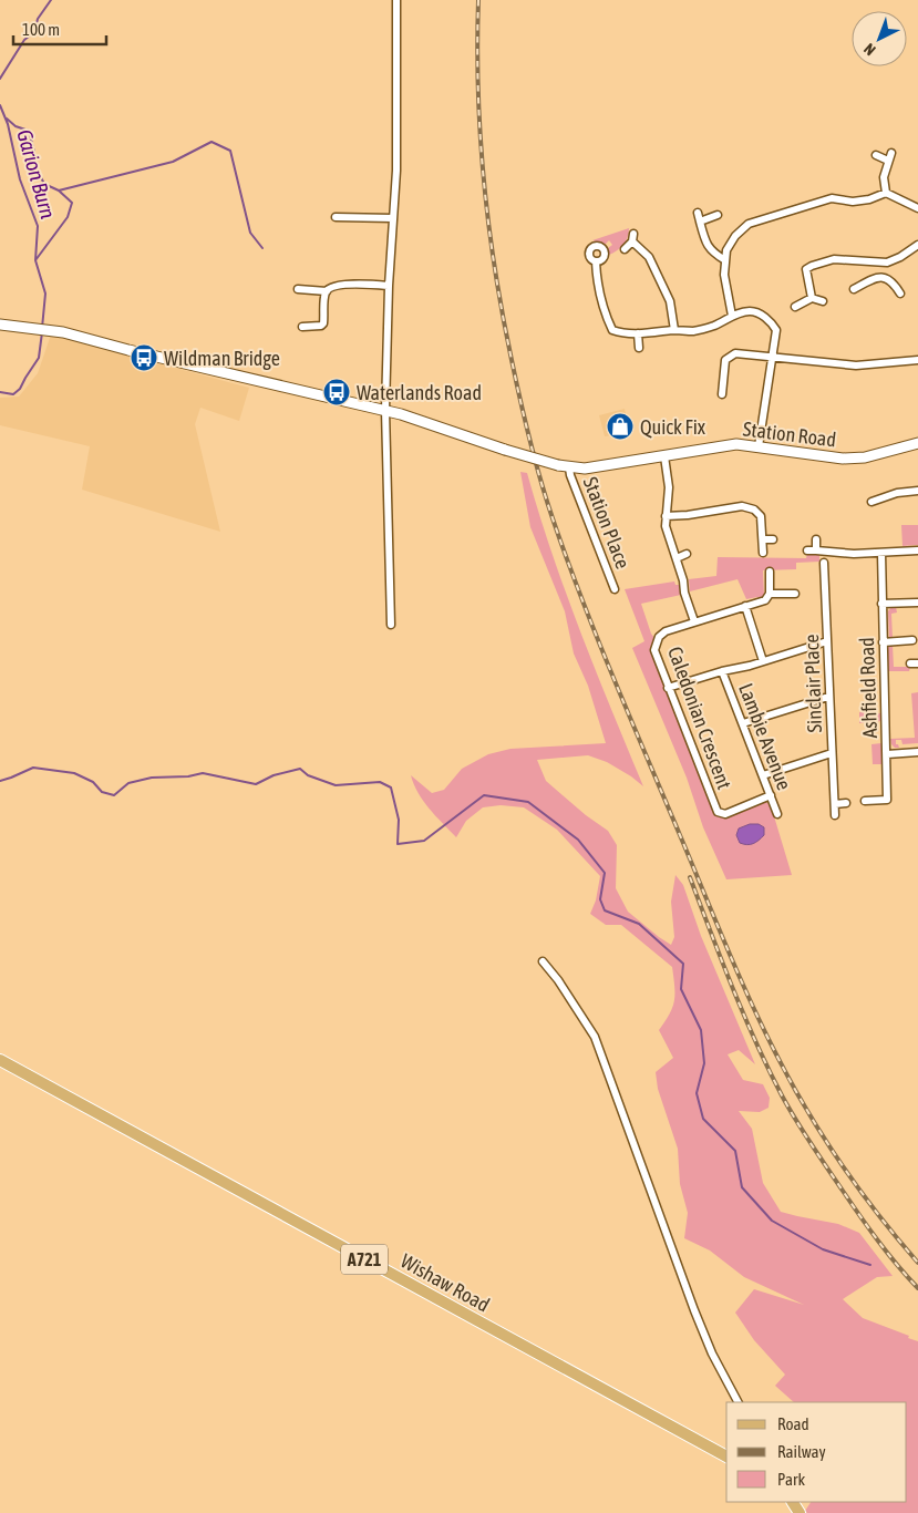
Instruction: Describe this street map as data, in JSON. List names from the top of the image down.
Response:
{
  "streets": {
    "main road": ["Station Road", "A721", "Wishaw Road"],
    "street": [
      "Station Place",
      "Sinclair Place",
      "Ashfield Road",
      "Caledonian Crescent",
      "Lambie Avenue"
    ]
  },
  "crossings": [
    ["Station Road", "Station Place"],
    ["Caledonian Crescent", "Lambie Avenue"]
  ],
  "water": ["Garion Burn"],
  "places": {
    "bus stop": ["Wildman Bridge", "Waterlands Road"],
    "shop": ["Quick Fix"]
  },
  "legend": ["Road", "Railway", "Park"],
  "scale_bar": "100 m",
  "north": "bottom left"
}
